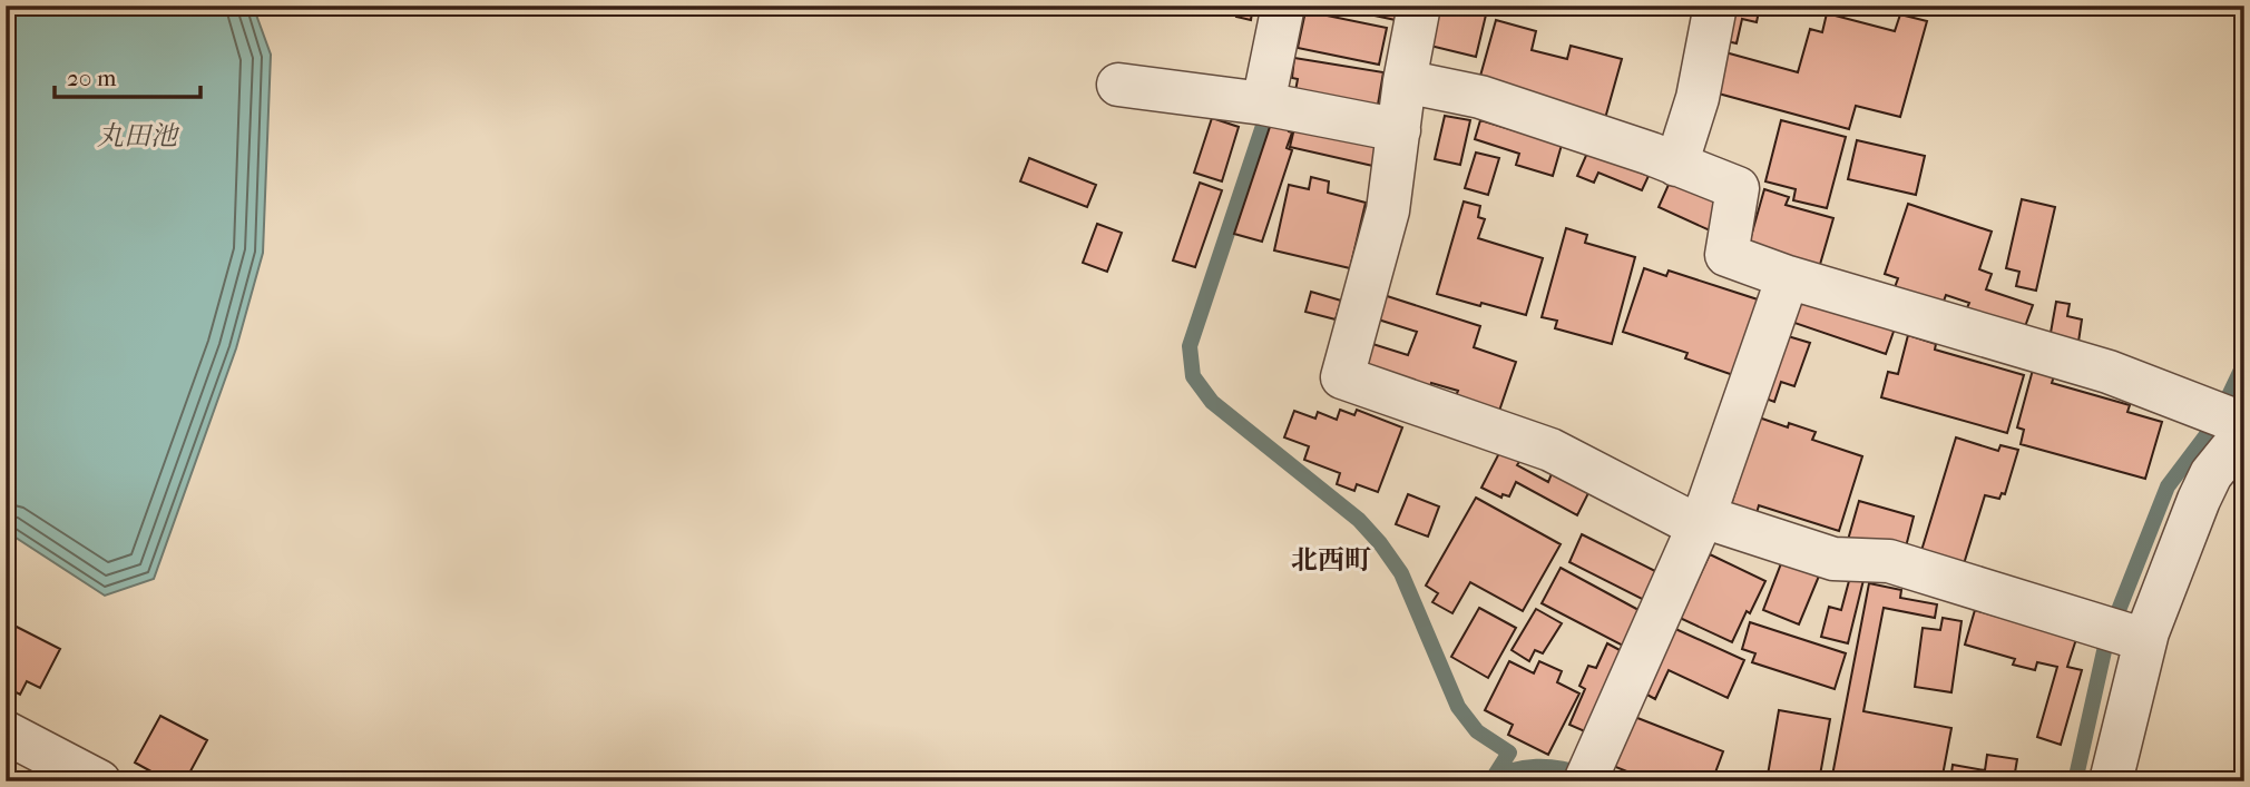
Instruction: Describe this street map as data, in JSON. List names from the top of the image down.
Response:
{
  "districts": ["北西町"],
  "water": ["丸田池"],
  "scale_bar": "20 m"
}
